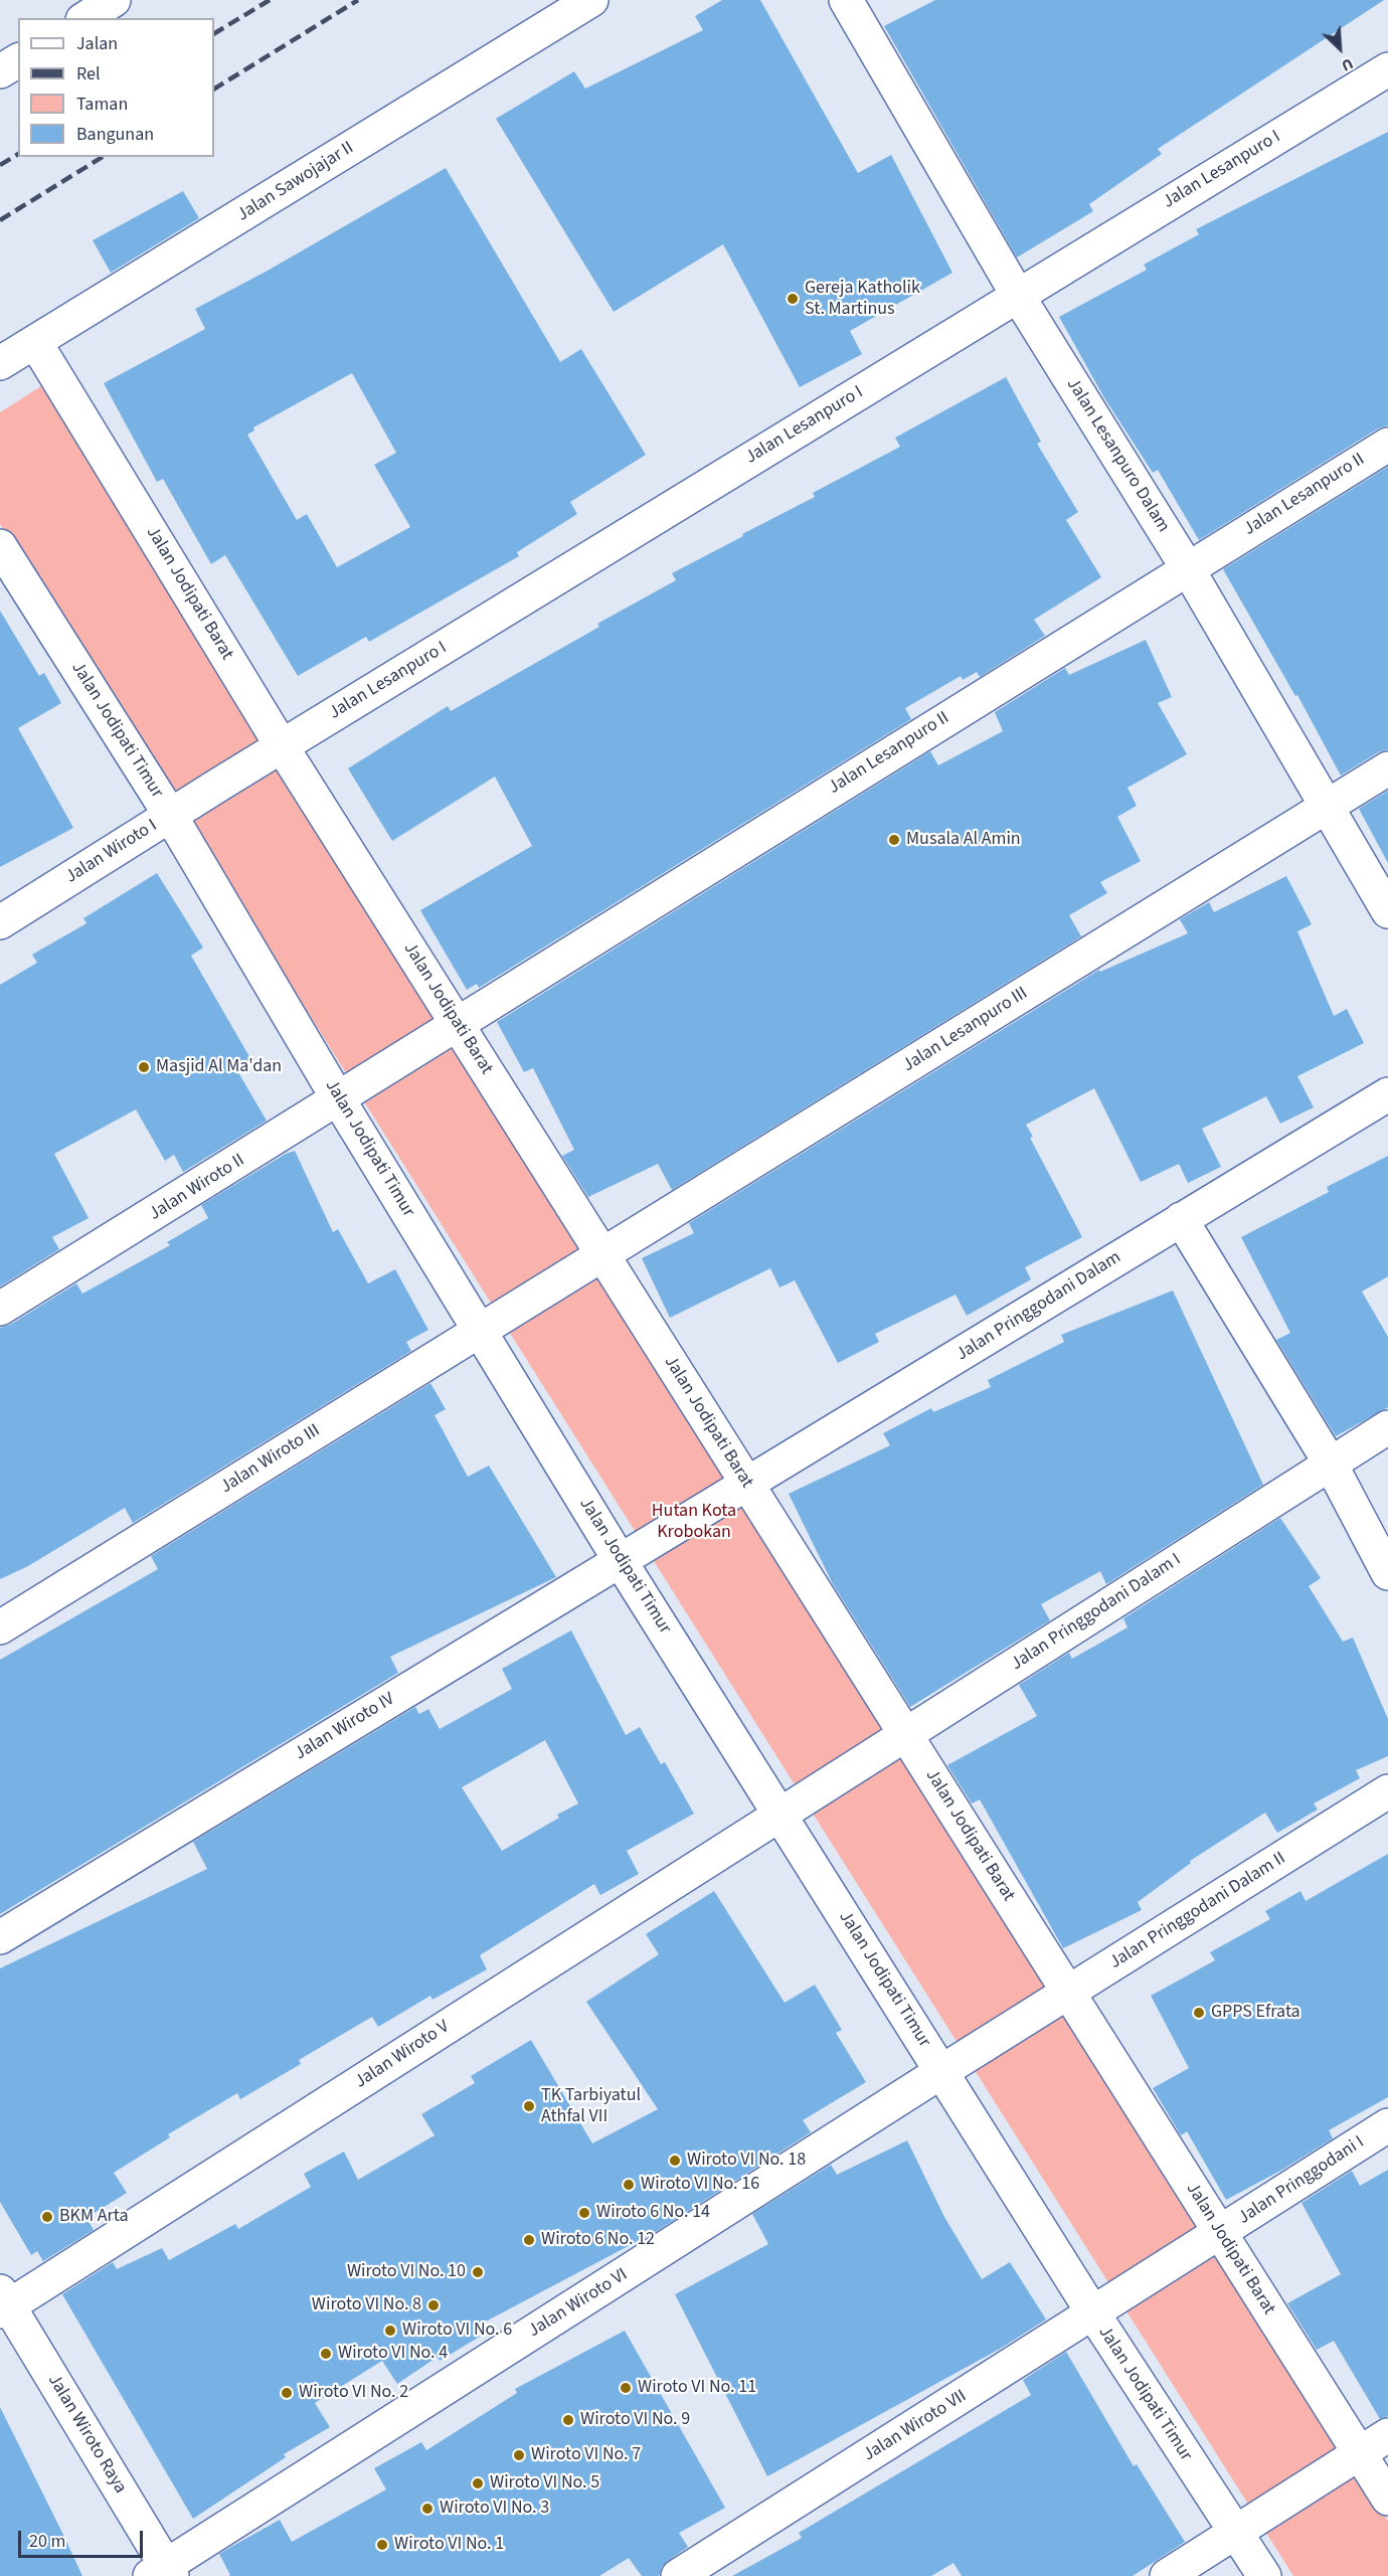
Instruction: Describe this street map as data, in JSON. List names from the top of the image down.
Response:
{
  "streets": {
    "street": [
      "Jalan Lesanpuro I",
      "Jalan Sawojajar II",
      "Jalan Lesanpuro Dalam",
      "Jalan Lesanpuro II",
      "Jalan Jodipati Barat",
      "Jalan Jodipati Timur",
      "Jalan Wiroto I",
      "Jalan Lesanpuro III",
      "Jalan Wiroto II",
      "Jalan Pringgodani Dalam",
      "Jalan Wiroto III",
      "Jalan Pringgodani Dalam I",
      "Jalan Wiroto IV",
      "Jalan Pringgodani Dalam II",
      "Jalan Wiroto V",
      "Jalan Pringgodani I",
      "Jalan Wiroto VI",
      "Jalan Wiroto VII",
      "Jalan Wiroto Raya"
    ]
  },
  "crossings": [
    ["Jalan Lesanpuro I", "Jalan Lesanpuro Dalam"],
    ["Jalan Lesanpuro I", "Jalan Jodipati Barat"],
    ["Jalan Lesanpuro I", "Jalan Wiroto I"],
    ["Jalan Sawojajar II", "Jalan Jodipati Barat"],
    ["Jalan Lesanpuro Dalam", "Jalan Lesanpuro II"],
    ["Jalan Lesanpuro Dalam", "Jalan Lesanpuro III"],
    ["Jalan Lesanpuro II", "Jalan Jodipati Barat"],
    ["Jalan Lesanpuro II", "Jalan Wiroto II"],
    ["Jalan Jodipati Barat", "Jalan Lesanpuro III"],
    ["Jalan Jodipati Barat", "Jalan Pringgodani Dalam"],
    ["Jalan Jodipati Barat", "Jalan Pringgodani Dalam I"],
    ["Jalan Jodipati Barat", "Jalan Pringgodani Dalam II"],
    ["Jalan Jodipati Barat", "Jalan Pringgodani I"],
    ["Jalan Jodipati Timur", "Jalan Wiroto I"],
    ["Jalan Jodipati Timur", "Jalan Wiroto II"],
    ["Jalan Jodipati Timur", "Jalan Wiroto III"],
    ["Jalan Jodipati Timur", "Jalan Pringgodani Dalam I"],
    ["Jalan Jodipati Timur", "Jalan Wiroto IV"],
    ["Jalan Jodipati Timur", "Jalan Wiroto V"],
    ["Jalan Jodipati Timur", "Jalan Wiroto VI"],
    ["Jalan Jodipati Timur", "Jalan Wiroto VII"],
    ["Jalan Lesanpuro III", "Jalan Wiroto III"],
    ["Jalan Pringgodani Dalam", "Jalan Wiroto IV"],
    ["Jalan Pringgodani Dalam I", "Jalan Wiroto V"],
    ["Jalan Pringgodani Dalam II", "Jalan Wiroto VI"],
    ["Jalan Wiroto V", "Jalan Wiroto Raya"],
    ["Jalan Pringgodani I", "Jalan Wiroto VII"],
    ["Jalan Wiroto VI", "Jalan Wiroto Raya"]
  ],
  "parks": ["Hutan Kota Krobokan"],
  "places": [
    "Gereja Katholik St. Martinus",
    "Musala Al Amin",
    "Masjid Al Ma'dan",
    "GPPS Efrata",
    "TK Tarbiyatul Athfal VII",
    "Wiroto VI No. 18",
    "Wiroto VI No. 16",
    "Wiroto 6 No. 14",
    "BKM Arta",
    "Wiroto 6 No. 12",
    "Wiroto VI No. 10",
    "Wiroto VI No. 8",
    "Wiroto VI No. 6",
    "Wiroto VI No. 4",
    "Wiroto VI No. 11",
    "Wiroto VI No. 2",
    "Wiroto VI No. 9",
    "Wiroto VI No. 7",
    "Wiroto VI No. 5",
    "Wiroto VI No. 3",
    "Wiroto VI No. 1"
  ],
  "legend": [
    "Jalan",
    "Rel",
    "Taman",
    "Bangunan"
  ],
  "scale_bar": "20 m",
  "north": "bottom right"
}
